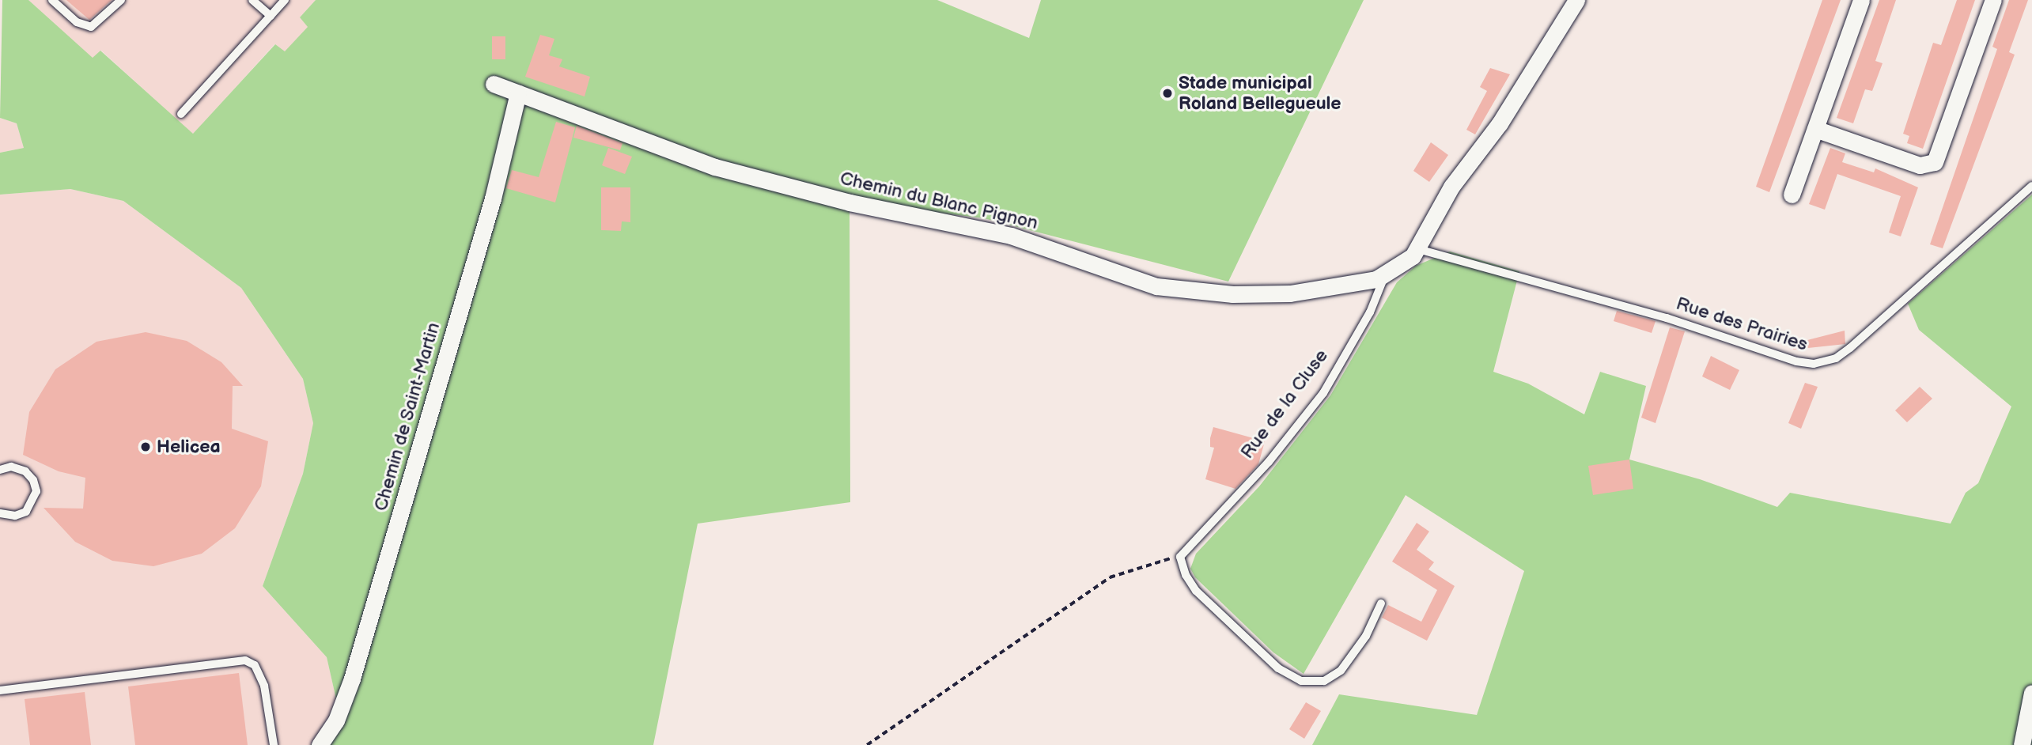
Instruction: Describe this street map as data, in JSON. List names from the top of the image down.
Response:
{
  "streets": {
    "street": ["Chemin du Blanc Pignon", "Rue de la Cluse", "Chemin de Saint-Martin"],
    "lane": ["Rue des Prairies"]
  },
  "crossings": [
    ["Chemin du Blanc Pignon", "Rue de la Cluse"],
    ["Chemin du Blanc Pignon", "Chemin de Saint-Martin"],
    ["Rue des Prairies", "Rue de la Cluse"]
  ],
  "places": ["Stade municipal Roland Bellegueule", "Helicea"]
}
